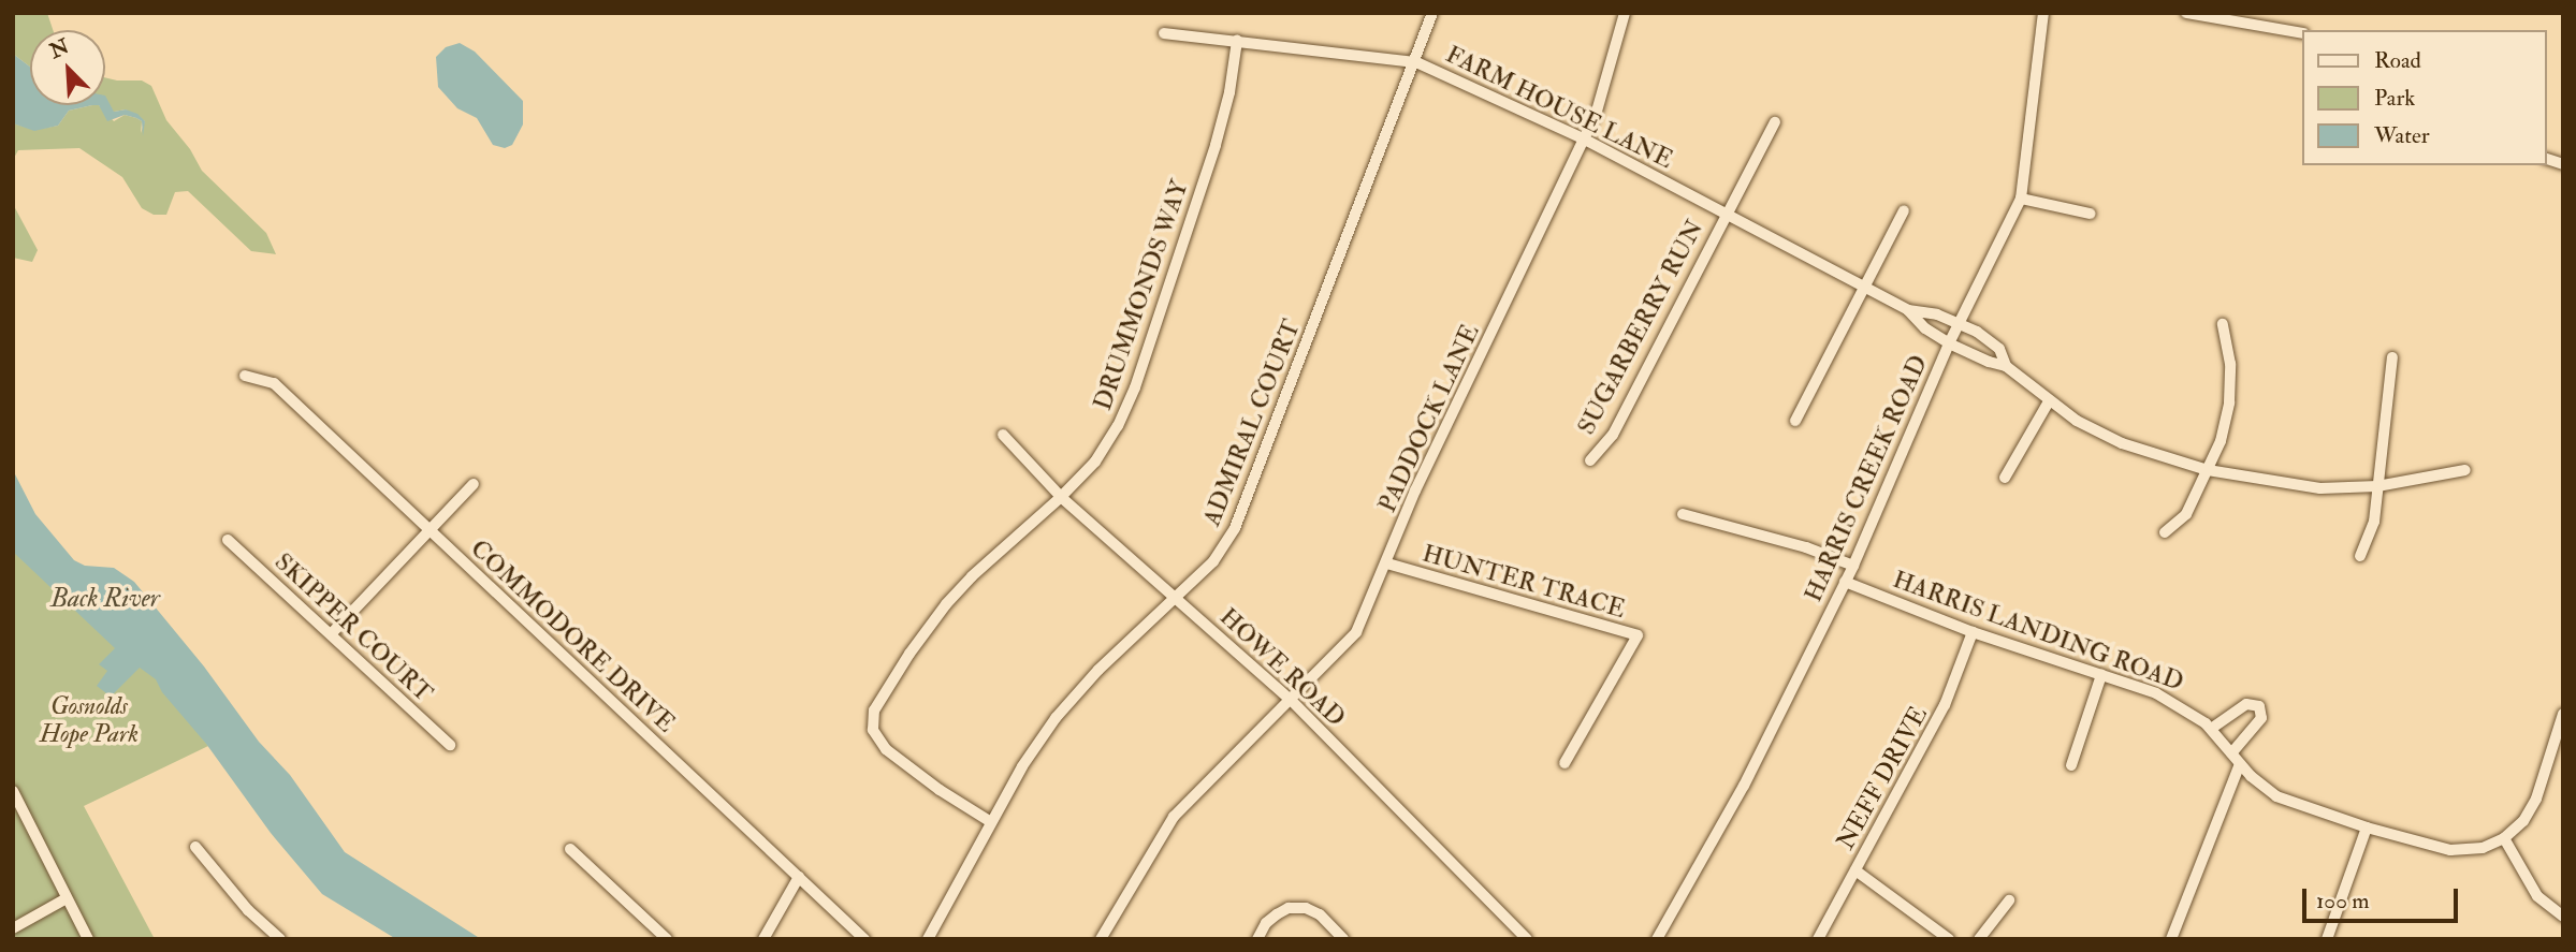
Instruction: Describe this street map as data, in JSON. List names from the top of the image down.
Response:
{
  "streets": {
    "street": [
      "FARM HOUSE LANE",
      "DRUMMONDS WAY",
      "SUGARBERRY RUN",
      "PADDOCK LANE",
      "ADMIRAL COURT",
      "HARRIS CREEK ROAD",
      "HUNTER TRACE",
      "SKIPPER COURT",
      "HARRIS LANDING ROAD",
      "COMMODORE DRIVE",
      "HOWE ROAD",
      "NEFF DRIVE"
    ]
  },
  "crossings": [
    ["FARM HOUSE LANE", "DRUMMONDS WAY"],
    ["FARM HOUSE LANE", "SUGARBERRY RUN"],
    ["FARM HOUSE LANE", "PADDOCK LANE"],
    ["FARM HOUSE LANE", "ADMIRAL COURT"],
    ["FARM HOUSE LANE", "HARRIS CREEK ROAD"],
    ["DRUMMONDS WAY", "ADMIRAL COURT"],
    ["DRUMMONDS WAY", "HOWE ROAD"],
    ["PADDOCK LANE", "HUNTER TRACE"],
    ["PADDOCK LANE", "HOWE ROAD"],
    ["ADMIRAL COURT", "HOWE ROAD"],
    ["HARRIS CREEK ROAD", "HARRIS LANDING ROAD"],
    ["HARRIS LANDING ROAD", "NEFF DRIVE"]
  ],
  "water": ["Back River"],
  "parks": ["Gosnolds Hope Park"],
  "legend": ["Road", "Park", "Water"],
  "scale_bar": "100 m",
  "north": "top left"
}
